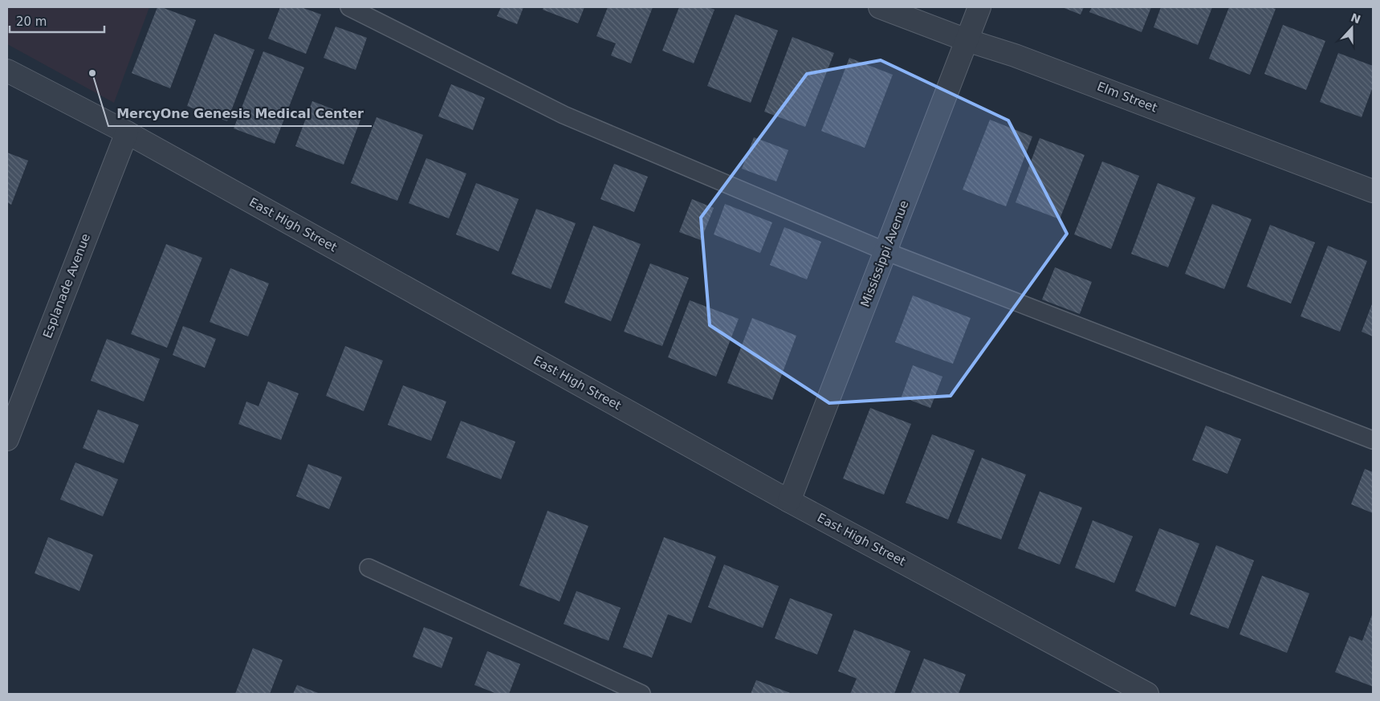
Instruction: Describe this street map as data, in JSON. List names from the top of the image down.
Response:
{
  "streets": {
    "street": [
      "Elm Street",
      "East High Street",
      "Mississippi Avenue",
      "Esplanade Avenue"
    ]
  },
  "crossings": [
    ["Elm Street", "Mississippi Avenue"],
    ["East High Street", "Mississippi Avenue"],
    ["East High Street", "Esplanade Avenue"]
  ],
  "places": ["MercyOne Genesis Medical Center"],
  "scale_bar": "20 m",
  "north": "top"
}
